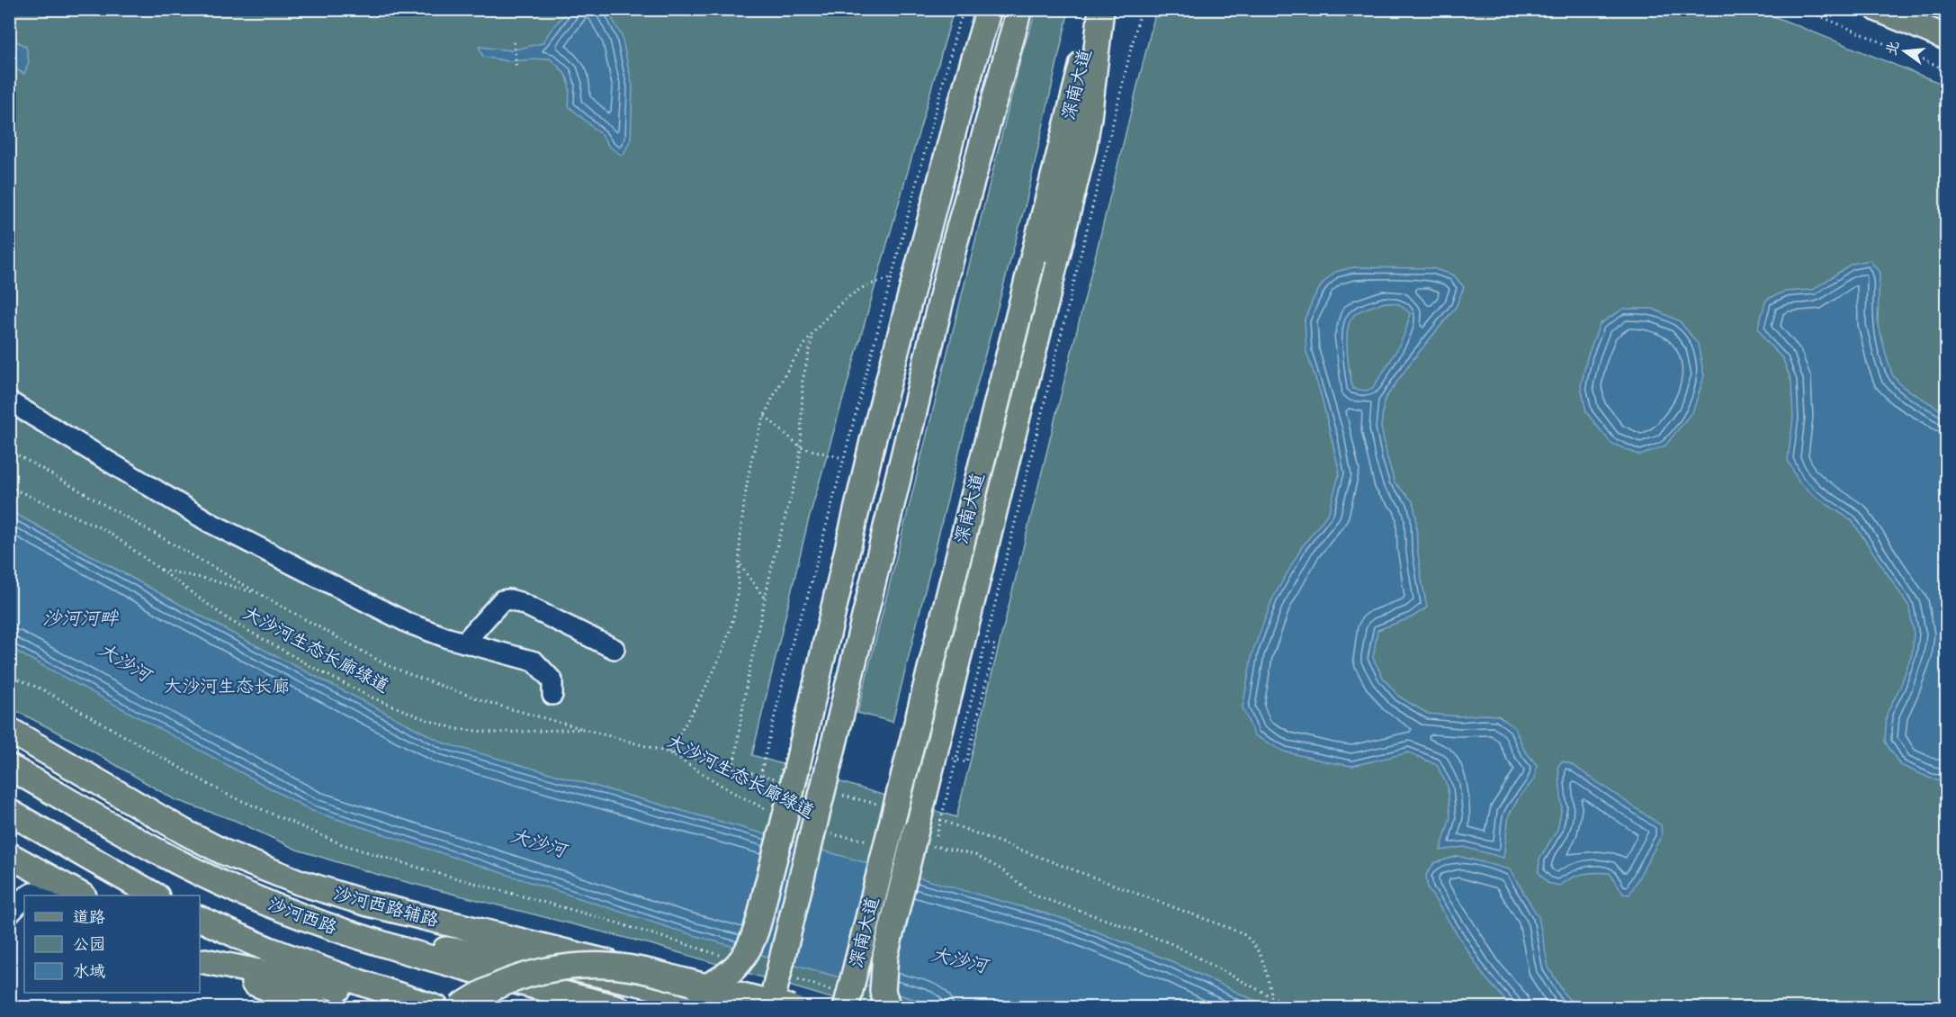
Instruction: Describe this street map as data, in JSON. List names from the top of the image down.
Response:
{
  "streets": {
    "main road": ["深南大道", "沙河西路辅路", "沙河西路"],
    "path": ["大沙河生态长廊绿道"]
  },
  "water": ["沙河河畔", "大沙河"],
  "parks": ["大沙河生态长廊"],
  "legend": ["道路", "公园", "水域"],
  "north": "left"
}
